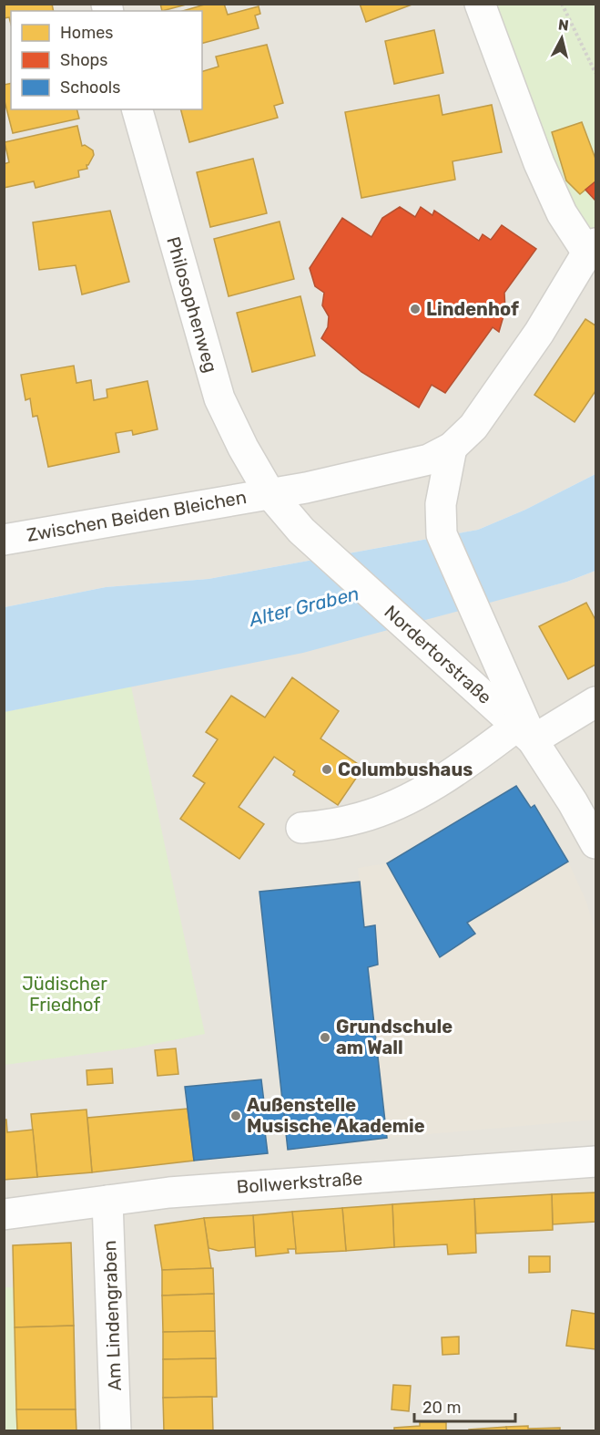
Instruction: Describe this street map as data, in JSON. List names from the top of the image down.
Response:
{
  "streets": {
    "street": [
      "Philosophenweg",
      "Zwischen Beiden Bleichen",
      "Nordertorstraße",
      "Bollwerkstraße",
      "Am Lindengraben"
    ]
  },
  "crossings": [
    ["Philosophenweg", "Zwischen Beiden Bleichen"],
    ["Philosophenweg", "Nordertorstraße"],
    ["Zwischen Beiden Bleichen", "Nordertorstraße"],
    ["Bollwerkstraße", "Am Lindengraben"]
  ],
  "water": ["Alter Graben"],
  "parks": ["Jüdischer Friedhof"],
  "places": [
    "Lindenhof",
    "Columbushaus",
    "Grundschule am Wall",
    "Außenstelle Musische Akademie"
  ],
  "legend": ["Homes", "Shops", "Schools"],
  "scale_bar": "20 m",
  "north": "top"
}
